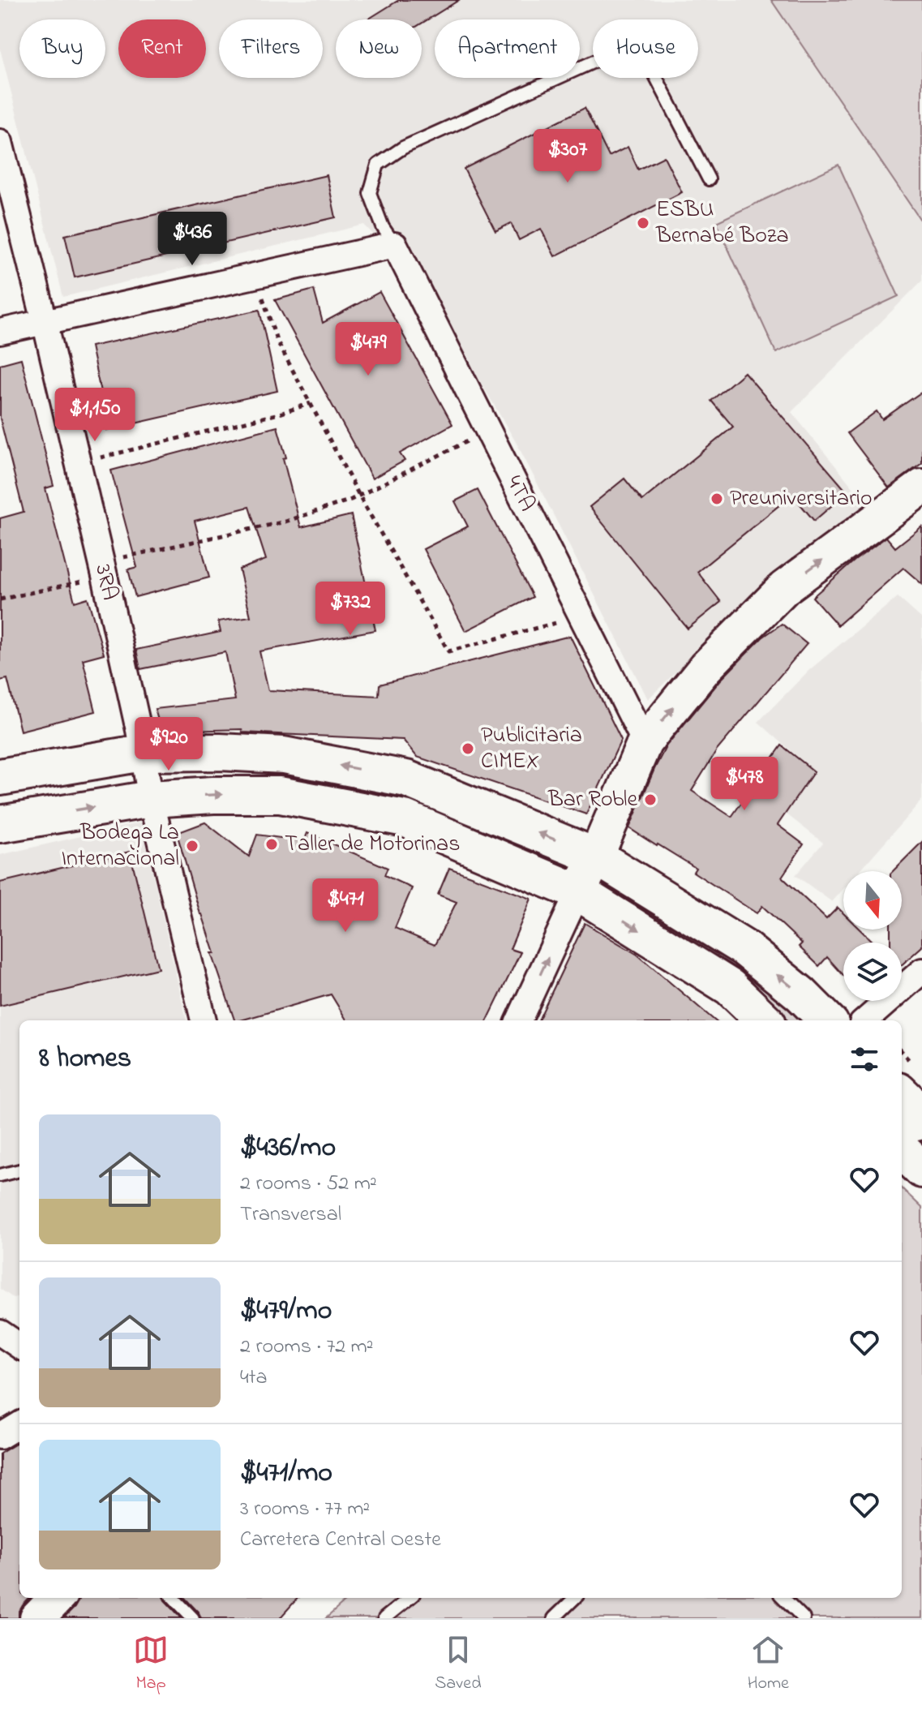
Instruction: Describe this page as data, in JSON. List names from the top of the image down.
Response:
{
  "streets": {
    "street": ["4TA", "3RA"]
  },
  "places": [
    "ESBU Bernabé Boza",
    "Preuniversitario",
    "Publicitaria CIMEX",
    "Bar Roble",
    "Taller de Motorinas",
    "Bodega La Internacional"
  ],
  "north": "bottom",
  "page": {
    "chip": [
      "Buy",
      "Rent",
      "Filters",
      "New",
      "Apartment",
      "House"
    ],
    "price": [
      "$307",
      "$436",
      "$479",
      "$1,150",
      "$732",
      "$920",
      "$478",
      "$471"
    ],
    "heading": "8 homes",
    "list": [
      {
        "name": "$436/mo",
        "note": "2 rooms · 52 m² · Transversal"
      },
      {
        "name": "$479/mo",
        "note": "2 rooms · 72 m² · 4ta"
      },
      {
        "name": "$471/mo",
        "note": "3 rooms · 77 m² · Carretera Central Oeste"
      }
    ],
    "tabs": ["Map", "Saved", "Home"]
  }
}
